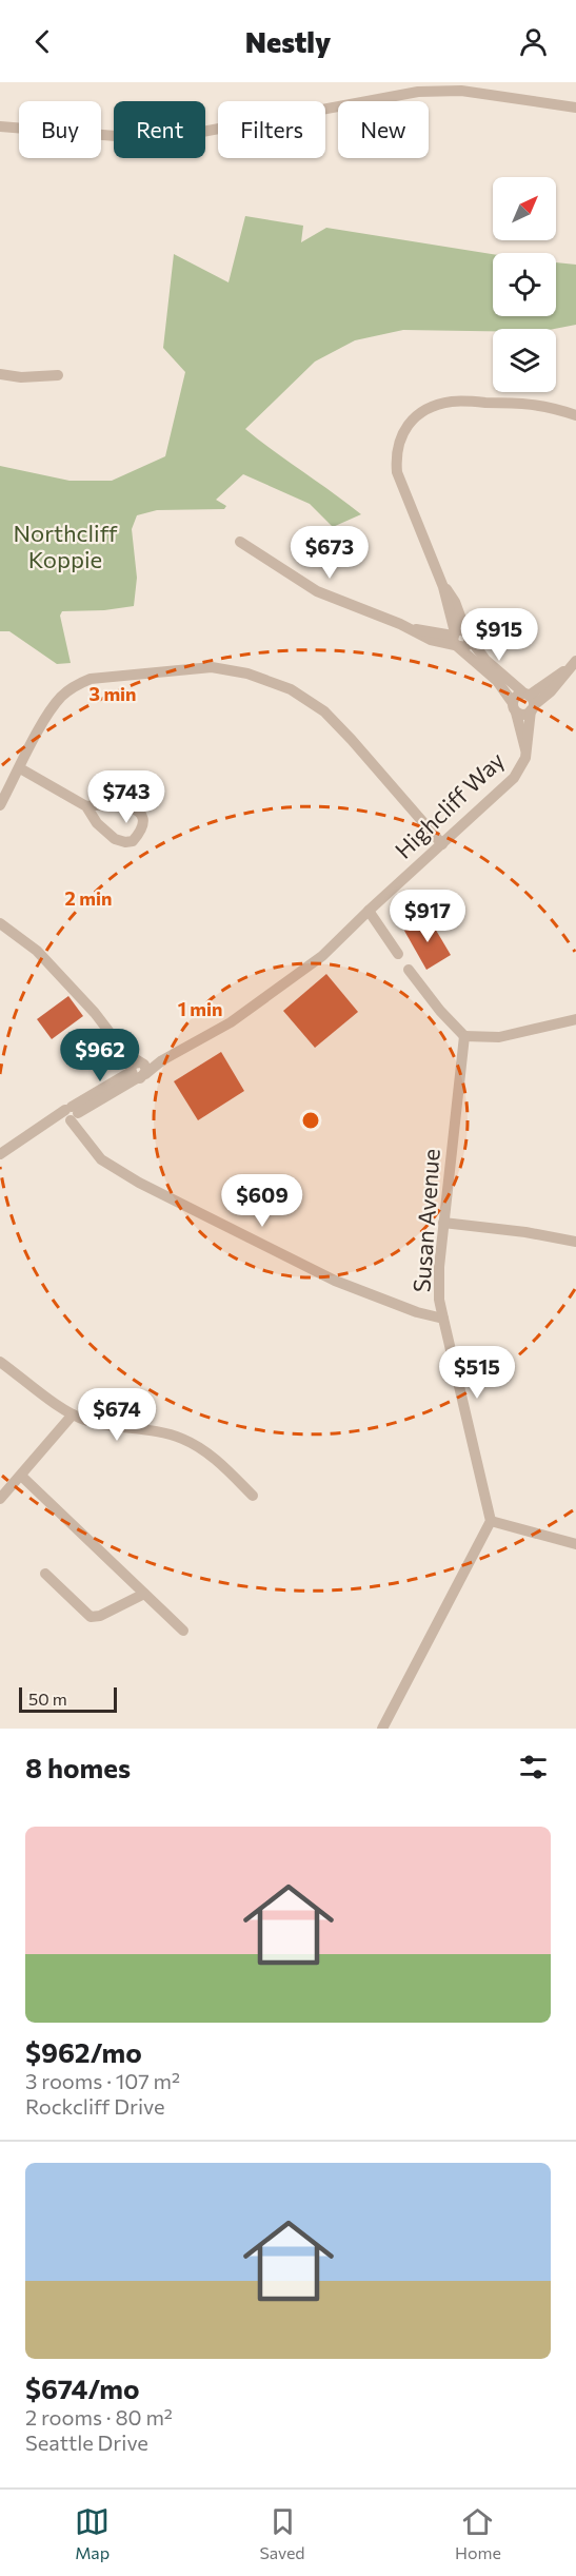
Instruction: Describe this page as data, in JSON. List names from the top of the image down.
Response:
{
  "streets": {
    "street": ["Highcliff Way", "Susan Avenue"]
  },
  "parks": ["Northcliff Koppie"],
  "scale_bar": "50 m",
  "north": "top right",
  "page": {
    "header": "Nestly",
    "chip": [
      "Buy",
      "Rent",
      "Filters",
      "New"
    ],
    "price": [
      "$673",
      "$915",
      "$743",
      "$917",
      "$962",
      "$609",
      "$515",
      "$674"
    ],
    "scale": "50 m",
    "heading": "8 homes",
    "list": [
      {
        "name": "$962/mo",
        "note": "3 rooms · 107 m² · Rockcliff Drive"
      },
      {
        "name": "$674/mo",
        "note": "2 rooms · 80 m² · Seattle Drive"
      }
    ],
    "tabs": ["Map", "Saved", "Home"]
  },
  "rings": ["3 min", "2 min", "1 min"]
}
